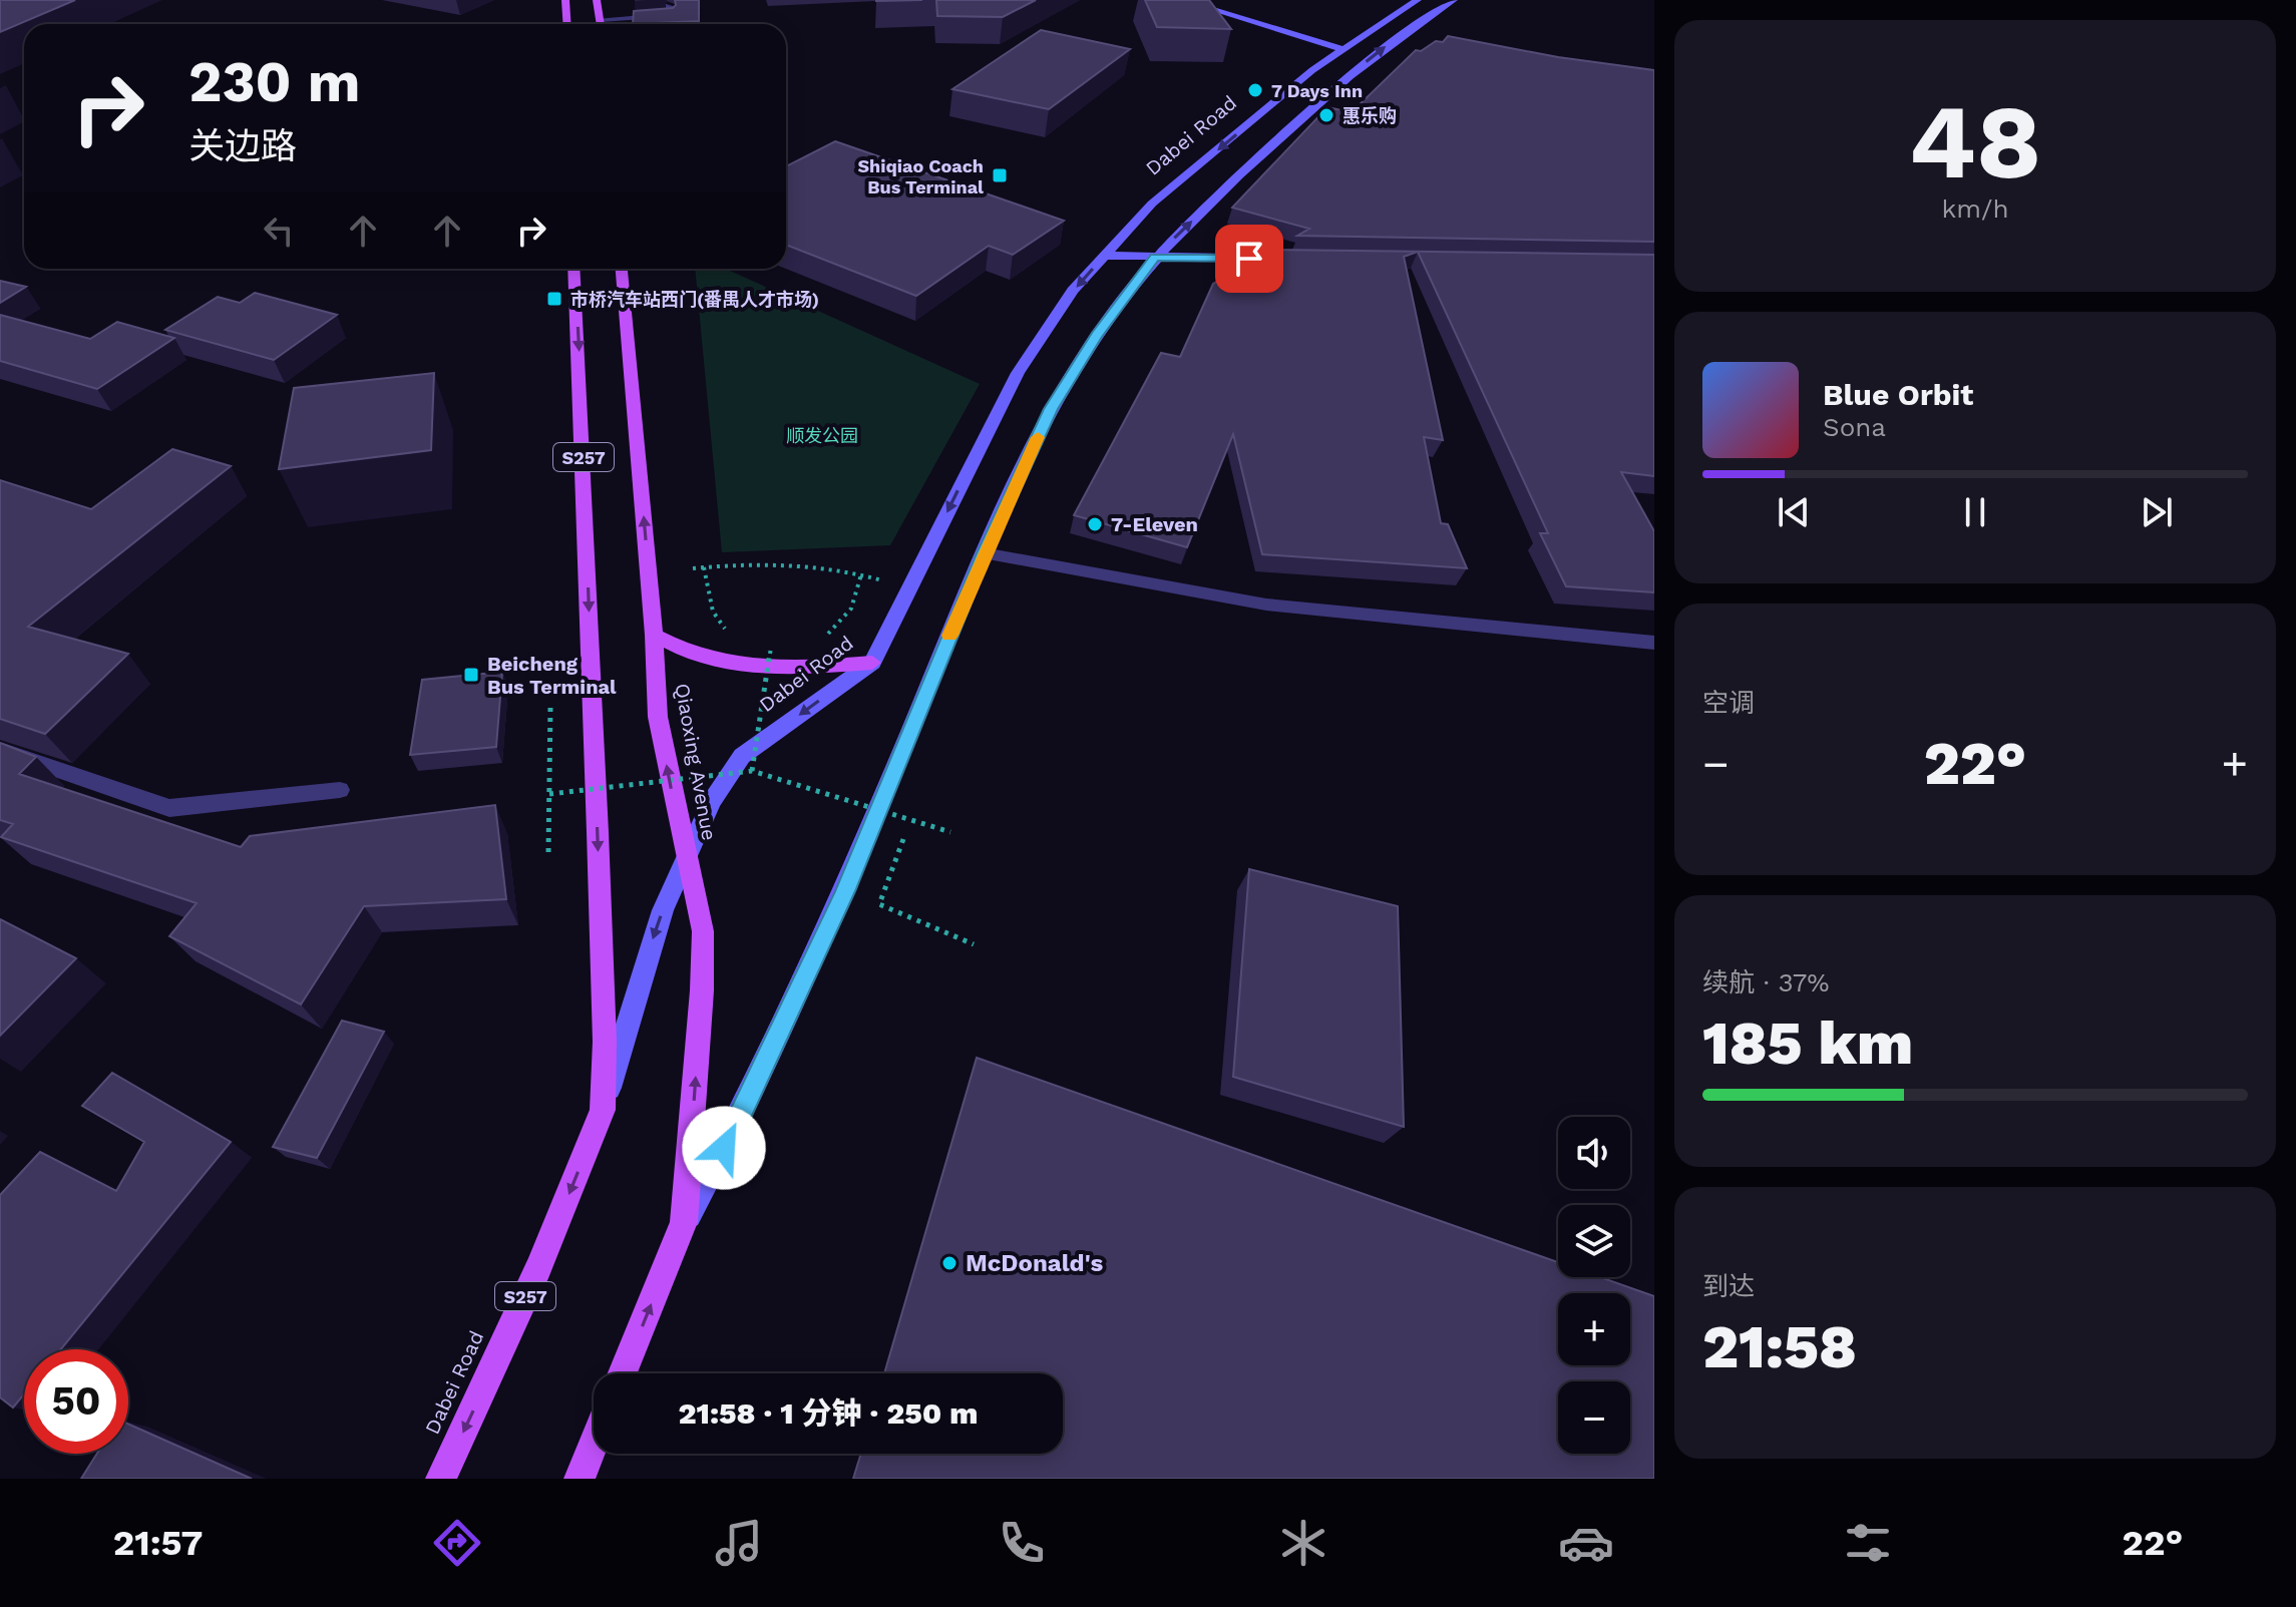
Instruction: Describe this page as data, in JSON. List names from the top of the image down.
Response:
{
  "streets": {
    "main road": ["Dabei Road", "S257", "Qiaoxing Avenue"]
  },
  "crossings": [
    ["Dabei Road", "S257"],
    ["Dabei Road", "Qiaoxing Avenue"],
    ["S257", "Qiaoxing Avenue"]
  ],
  "parks": ["顺发公园"],
  "places": {
    "other": [
      "7 Days Inn",
      "惠乐购",
      "7-Eleven",
      "McDonald's"
    ],
    "transit": ["Shiqiao Coach Bus Terminal", "市桥汽车站西门(番禺人才市场)", "Beicheng Bus Terminal"]
  },
  "page": {
    "tile": [
      ["48", "km/h"],
      "空调",
      ["续航 · 37%", "185 km"],
      ["到达", "21:58"]
    ],
    "turn": ["230 m", "关边路"],
    "song": ["Blue Orbit", "Sona"],
    "heat": ["−", "22°", "+"],
    "map_buttons": ["+", "−"],
    "limit": "50",
    "trip": "21:58 · 1 分钟 · 250 m",
    "tabs": ["21:57", "22°"]
  }
}
